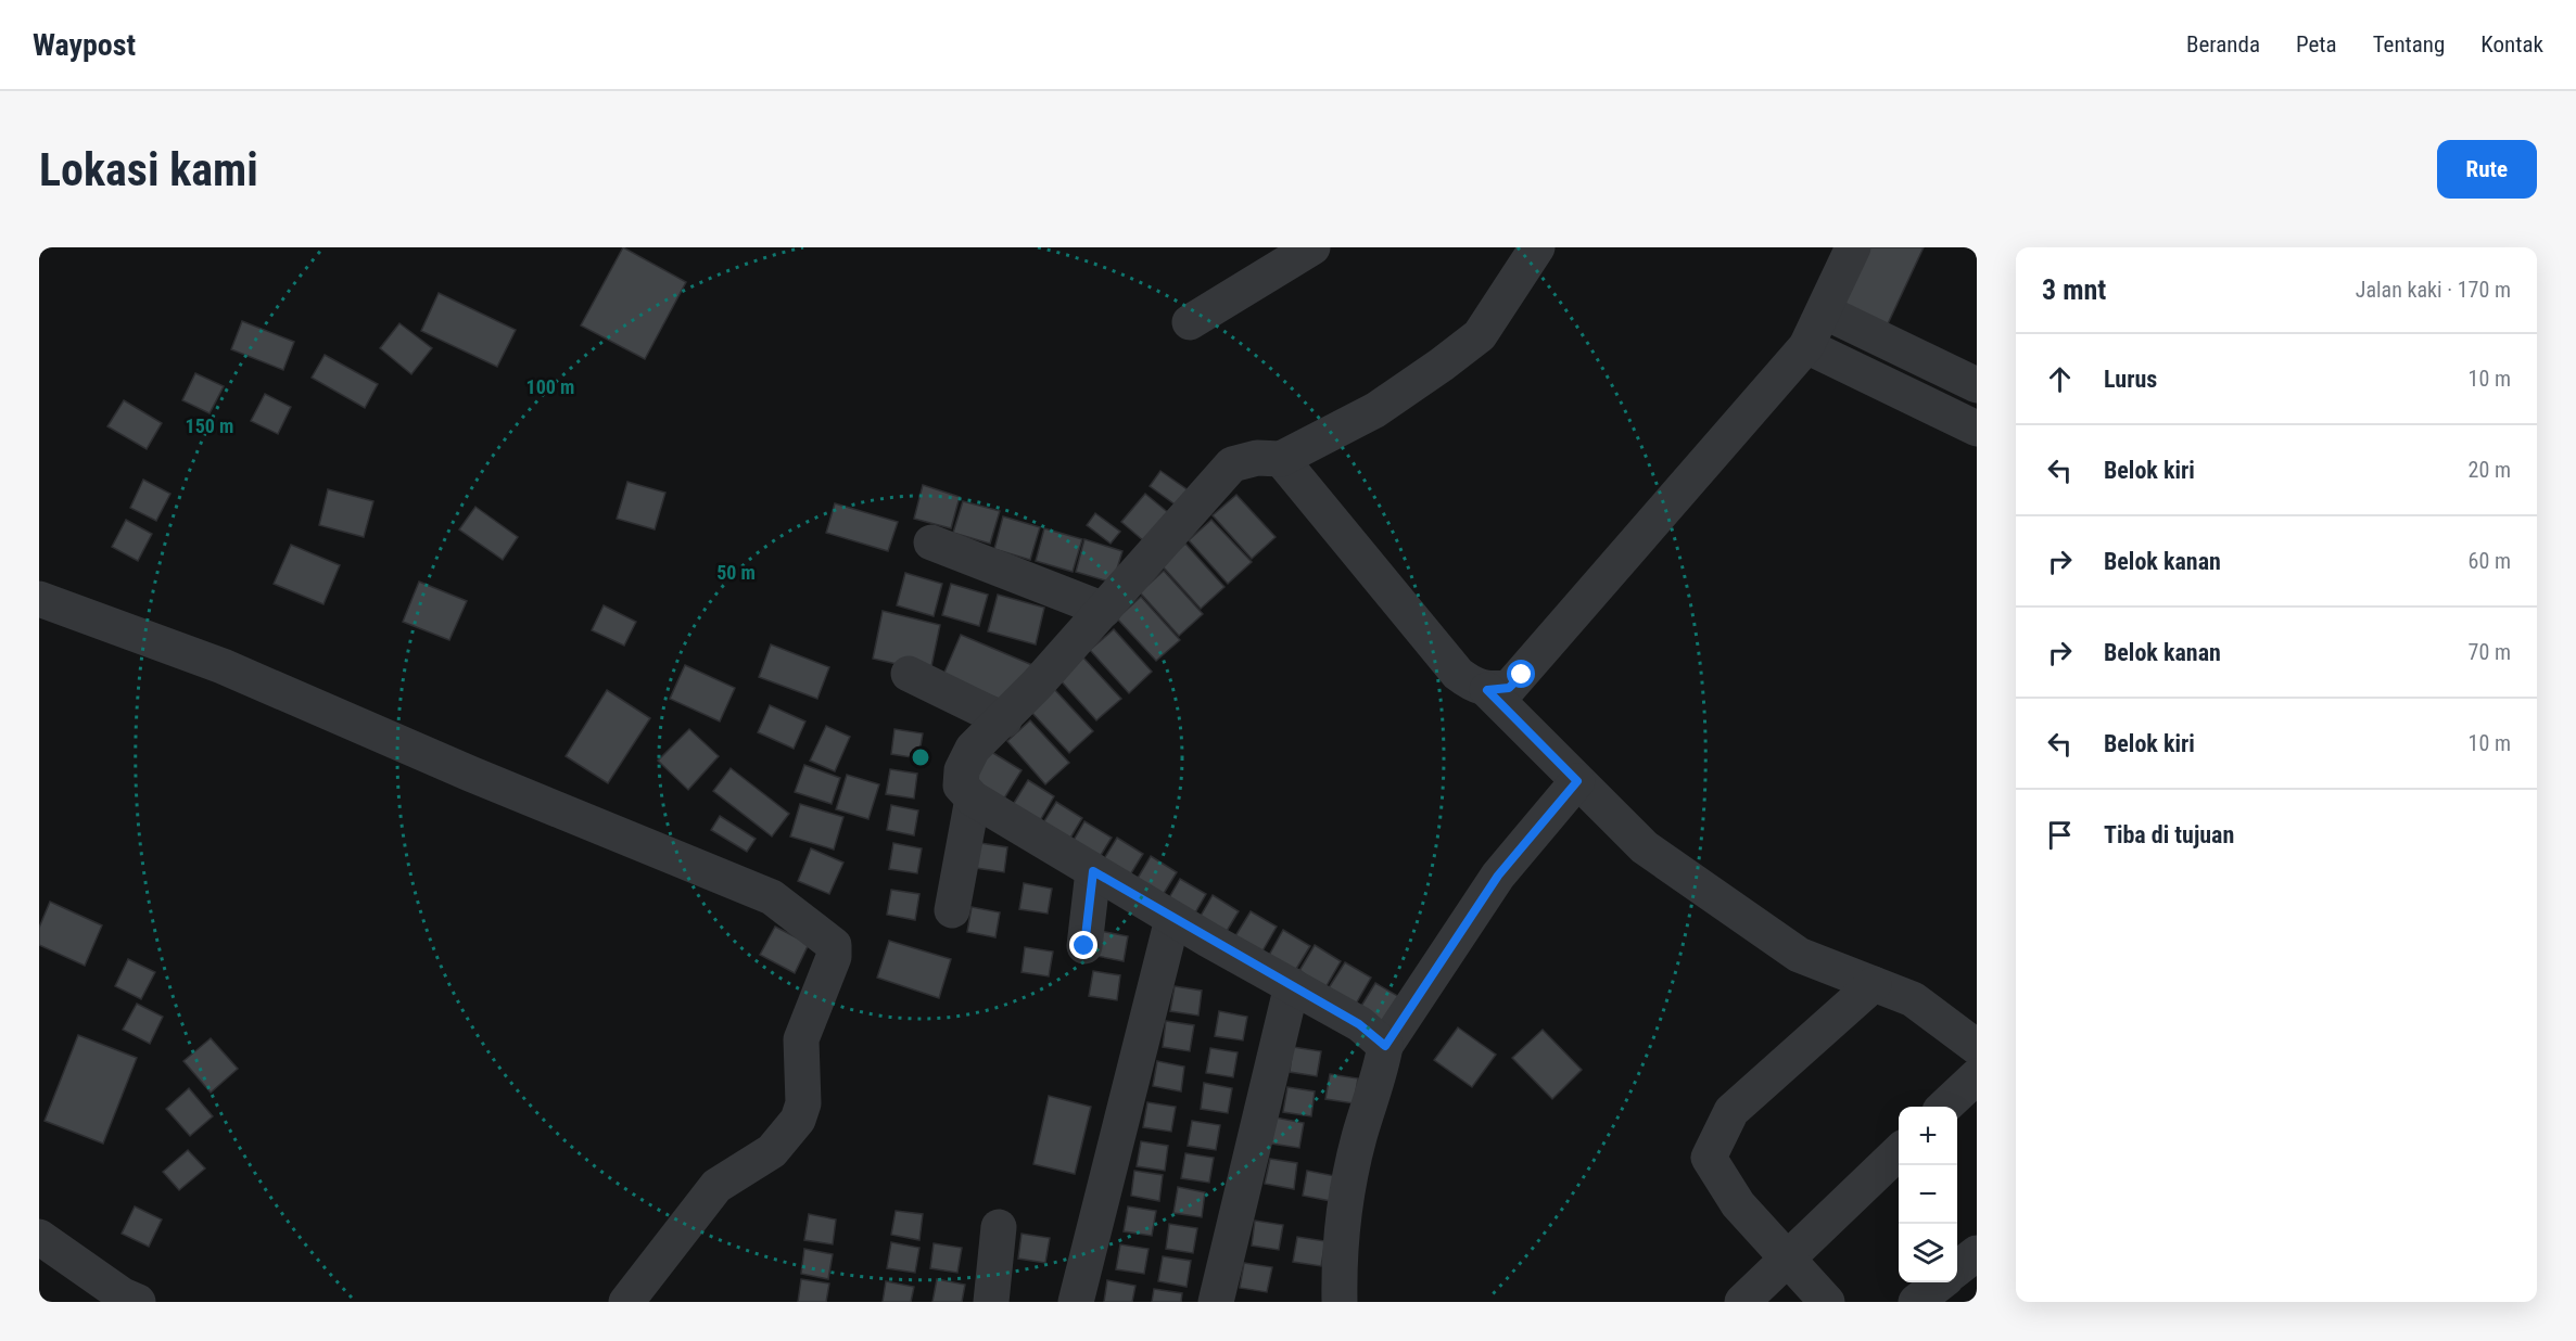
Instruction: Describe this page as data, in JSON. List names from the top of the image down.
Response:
{
  "page": {
    "header": "Waypost",
    "nav": [
      "Beranda",
      "Peta",
      "Tentang",
      "Kontak"
    ],
    "buttons": "Rute",
    "title": "Lokasi kami",
    "heading": ["3 mnt", "Jalan kaki · 170 m"],
    "list": [
      ["Lurus", "10 m"],
      ["Belok kiri", "20 m"],
      ["Belok kanan", "60 m"],
      ["Belok kanan", "70 m"],
      ["Belok kiri", "10 m"],
      "Tiba di tujuan"
    ],
    "map_buttons": ["+", "−"]
  },
  "rings": ["100 m", "150 m", "50 m"]
}
